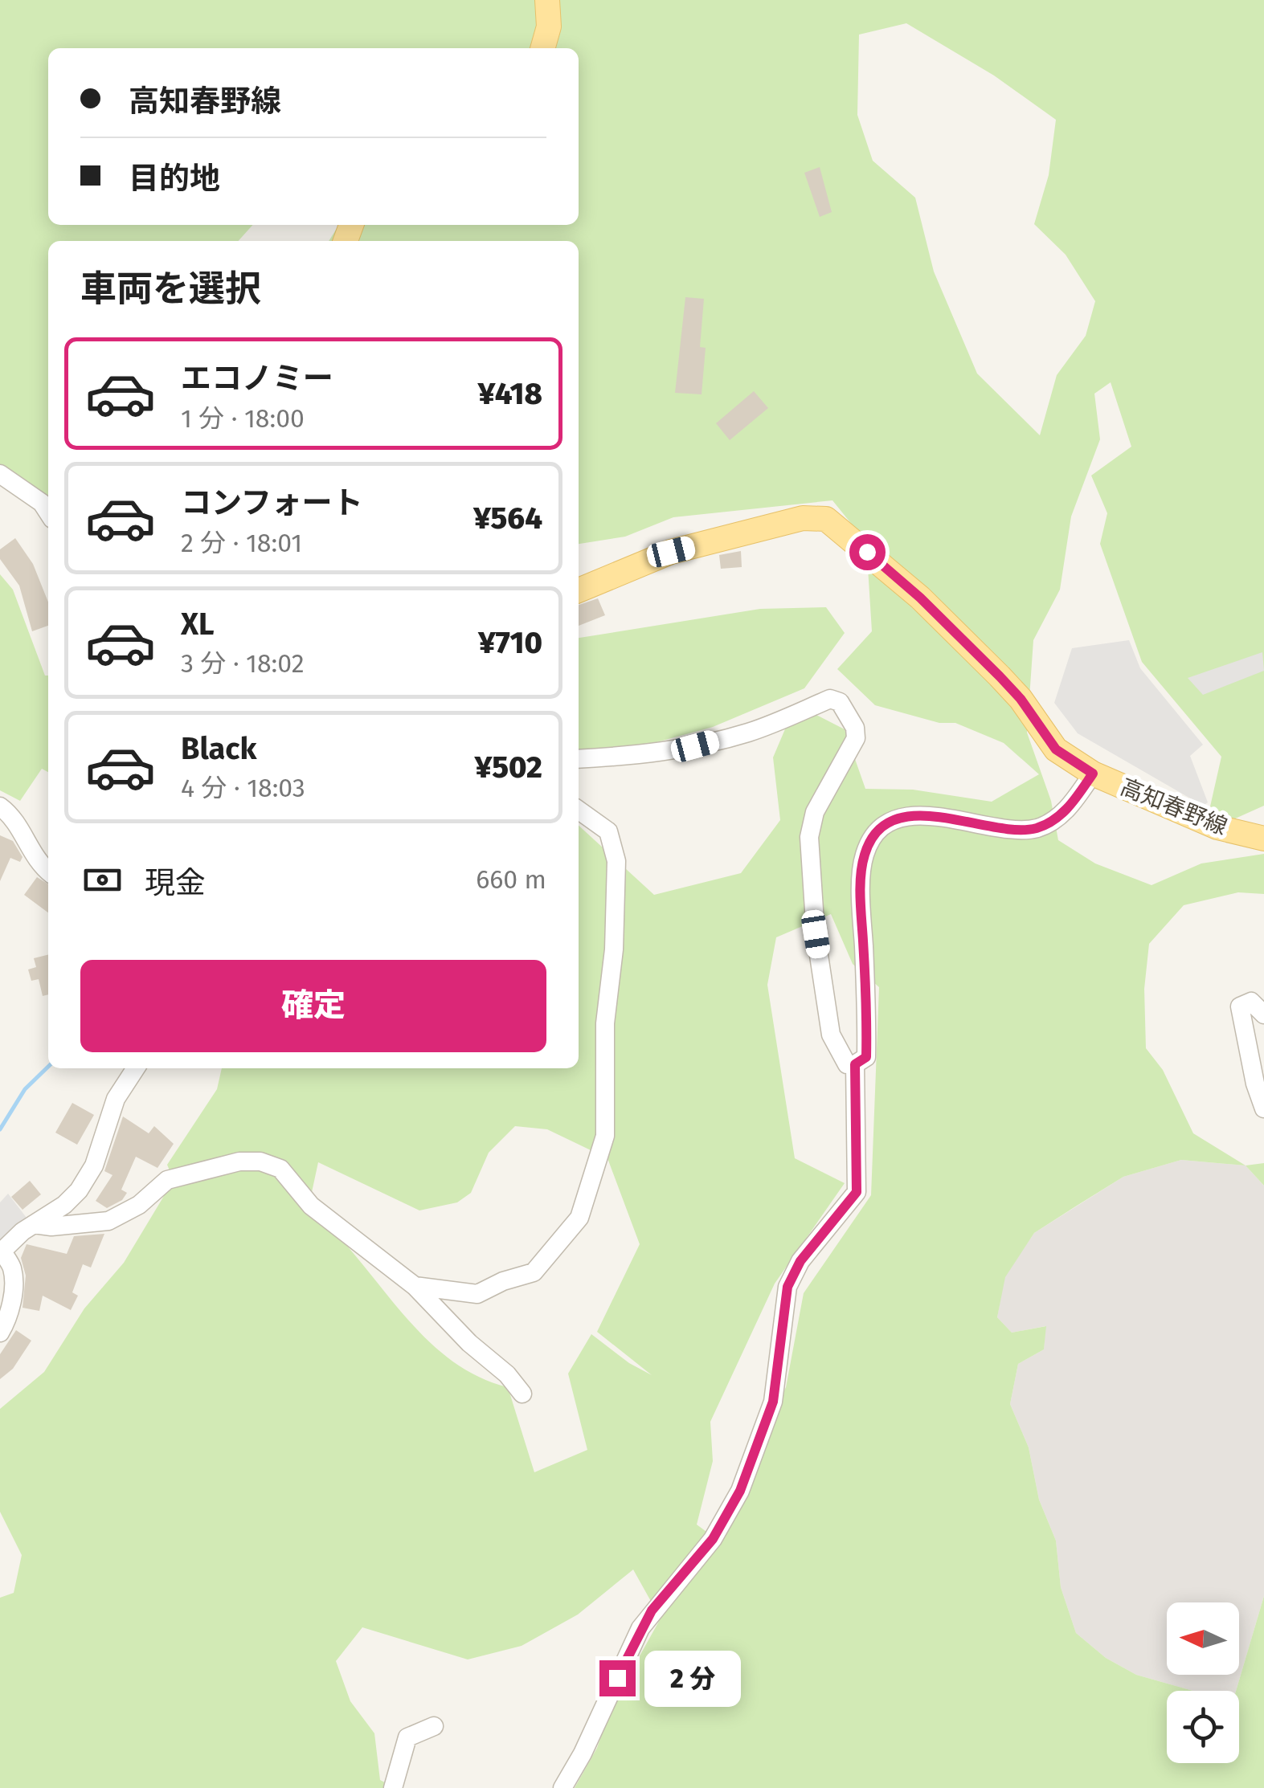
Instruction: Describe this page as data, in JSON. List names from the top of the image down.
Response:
{
  "streets": {
    "main road": ["高知春野線"]
  },
  "north": "left",
  "page": {
    "banner": ["高知春野線", "目的地"],
    "heading": "車両を選択",
    "list": [
      {
        "name": "エコノミー",
        "note": "1 分 · 18:00",
        "value": "¥418"
      },
      {
        "name": "コンフォート",
        "note": "2 分 · 18:01",
        "value": "¥564"
      },
      {
        "name": "XL",
        "note": "3 分 · 18:02",
        "value": "¥710"
      },
      {
        "name": "Black",
        "note": "4 分 · 18:03",
        "value": "¥502"
      }
    ],
    "pay": ["現金", "660 m"],
    "buttons": "確定",
    "bubble": "2 分"
  }
}
